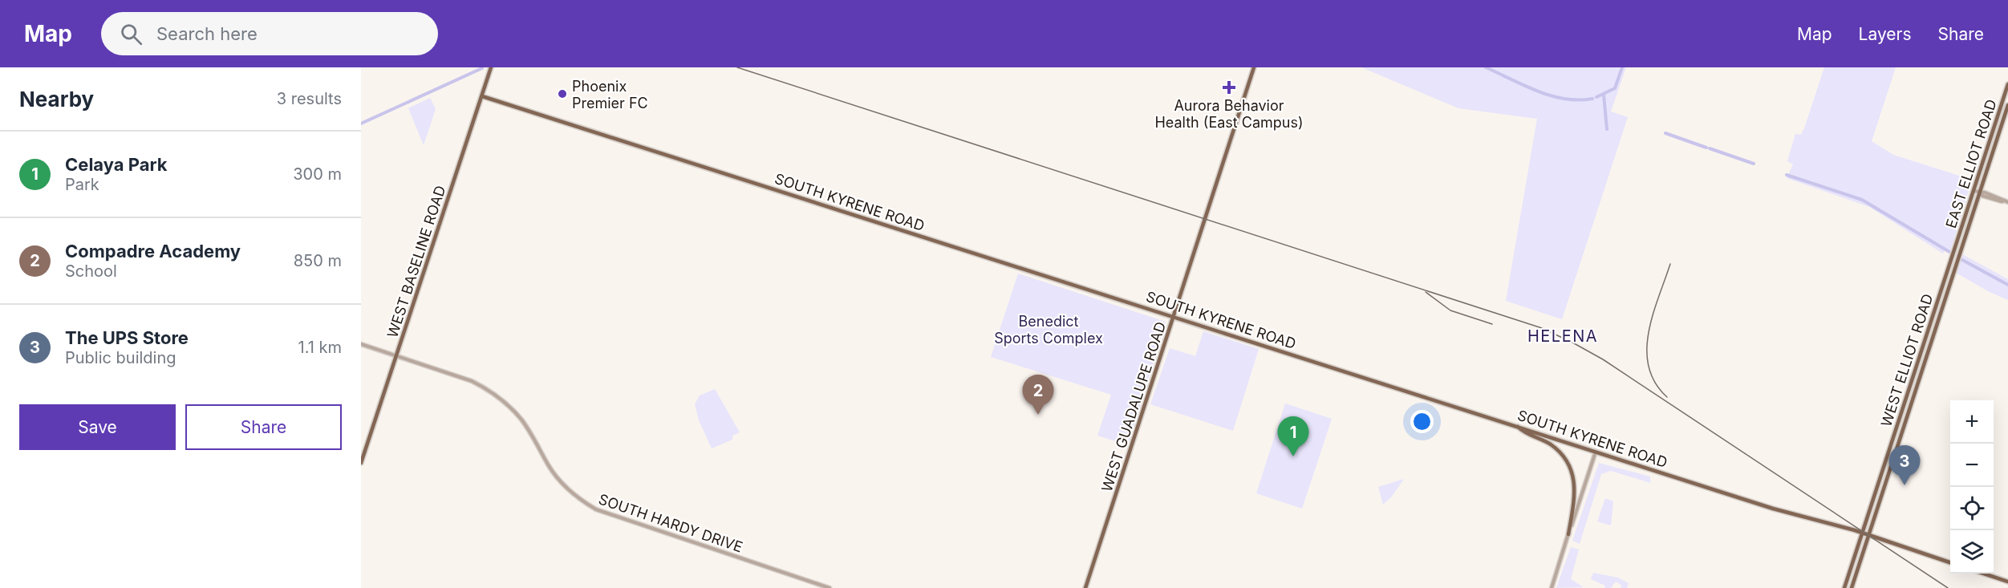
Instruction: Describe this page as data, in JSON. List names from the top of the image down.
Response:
{
  "streets": {
    "main road": [
      "EAST ELLIOT ROAD",
      "SOUTH KYRENE ROAD",
      "WEST BASELINE ROAD",
      "WEST ELLIOT ROAD",
      "WEST GUADALUPE ROAD"
    ],
    "street": ["SOUTH HARDY DRIVE"]
  },
  "crossings": [
    ["EAST ELLIOT ROAD", "WEST ELLIOT ROAD"],
    ["SOUTH KYRENE ROAD", "WEST BASELINE ROAD"],
    ["SOUTH KYRENE ROAD", "WEST ELLIOT ROAD"],
    ["SOUTH KYRENE ROAD", "WEST GUADALUPE ROAD"],
    ["WEST BASELINE ROAD", "SOUTH HARDY DRIVE"]
  ],
  "districts": ["HELENA"],
  "parks": ["Benedict Sports Complex"],
  "places": {
    "health": ["Aurora Behavior Health (East Campus)"],
    "other": ["Phoenix Premier FC"]
  },
  "page": {
    "header": "Map",
    "search": "Search here",
    "nav": ["Map", "Layers", "Share"],
    "heading": ["Nearby", "3 results"],
    "list": [
      {
        "mark": "1",
        "name": "Celaya Park",
        "note": "Park",
        "value": "300 m"
      },
      {
        "mark": "2",
        "name": "Compadre Academy",
        "note": "School",
        "value": "850 m"
      },
      {
        "mark": "3",
        "name": "The UPS Store",
        "note": "Public building",
        "value": "1.1 km"
      }
    ],
    "pins": ["2", "1", "3"],
    "buttons": ["Save", "Share"],
    "map_buttons": ["+", "−"]
  }
}
